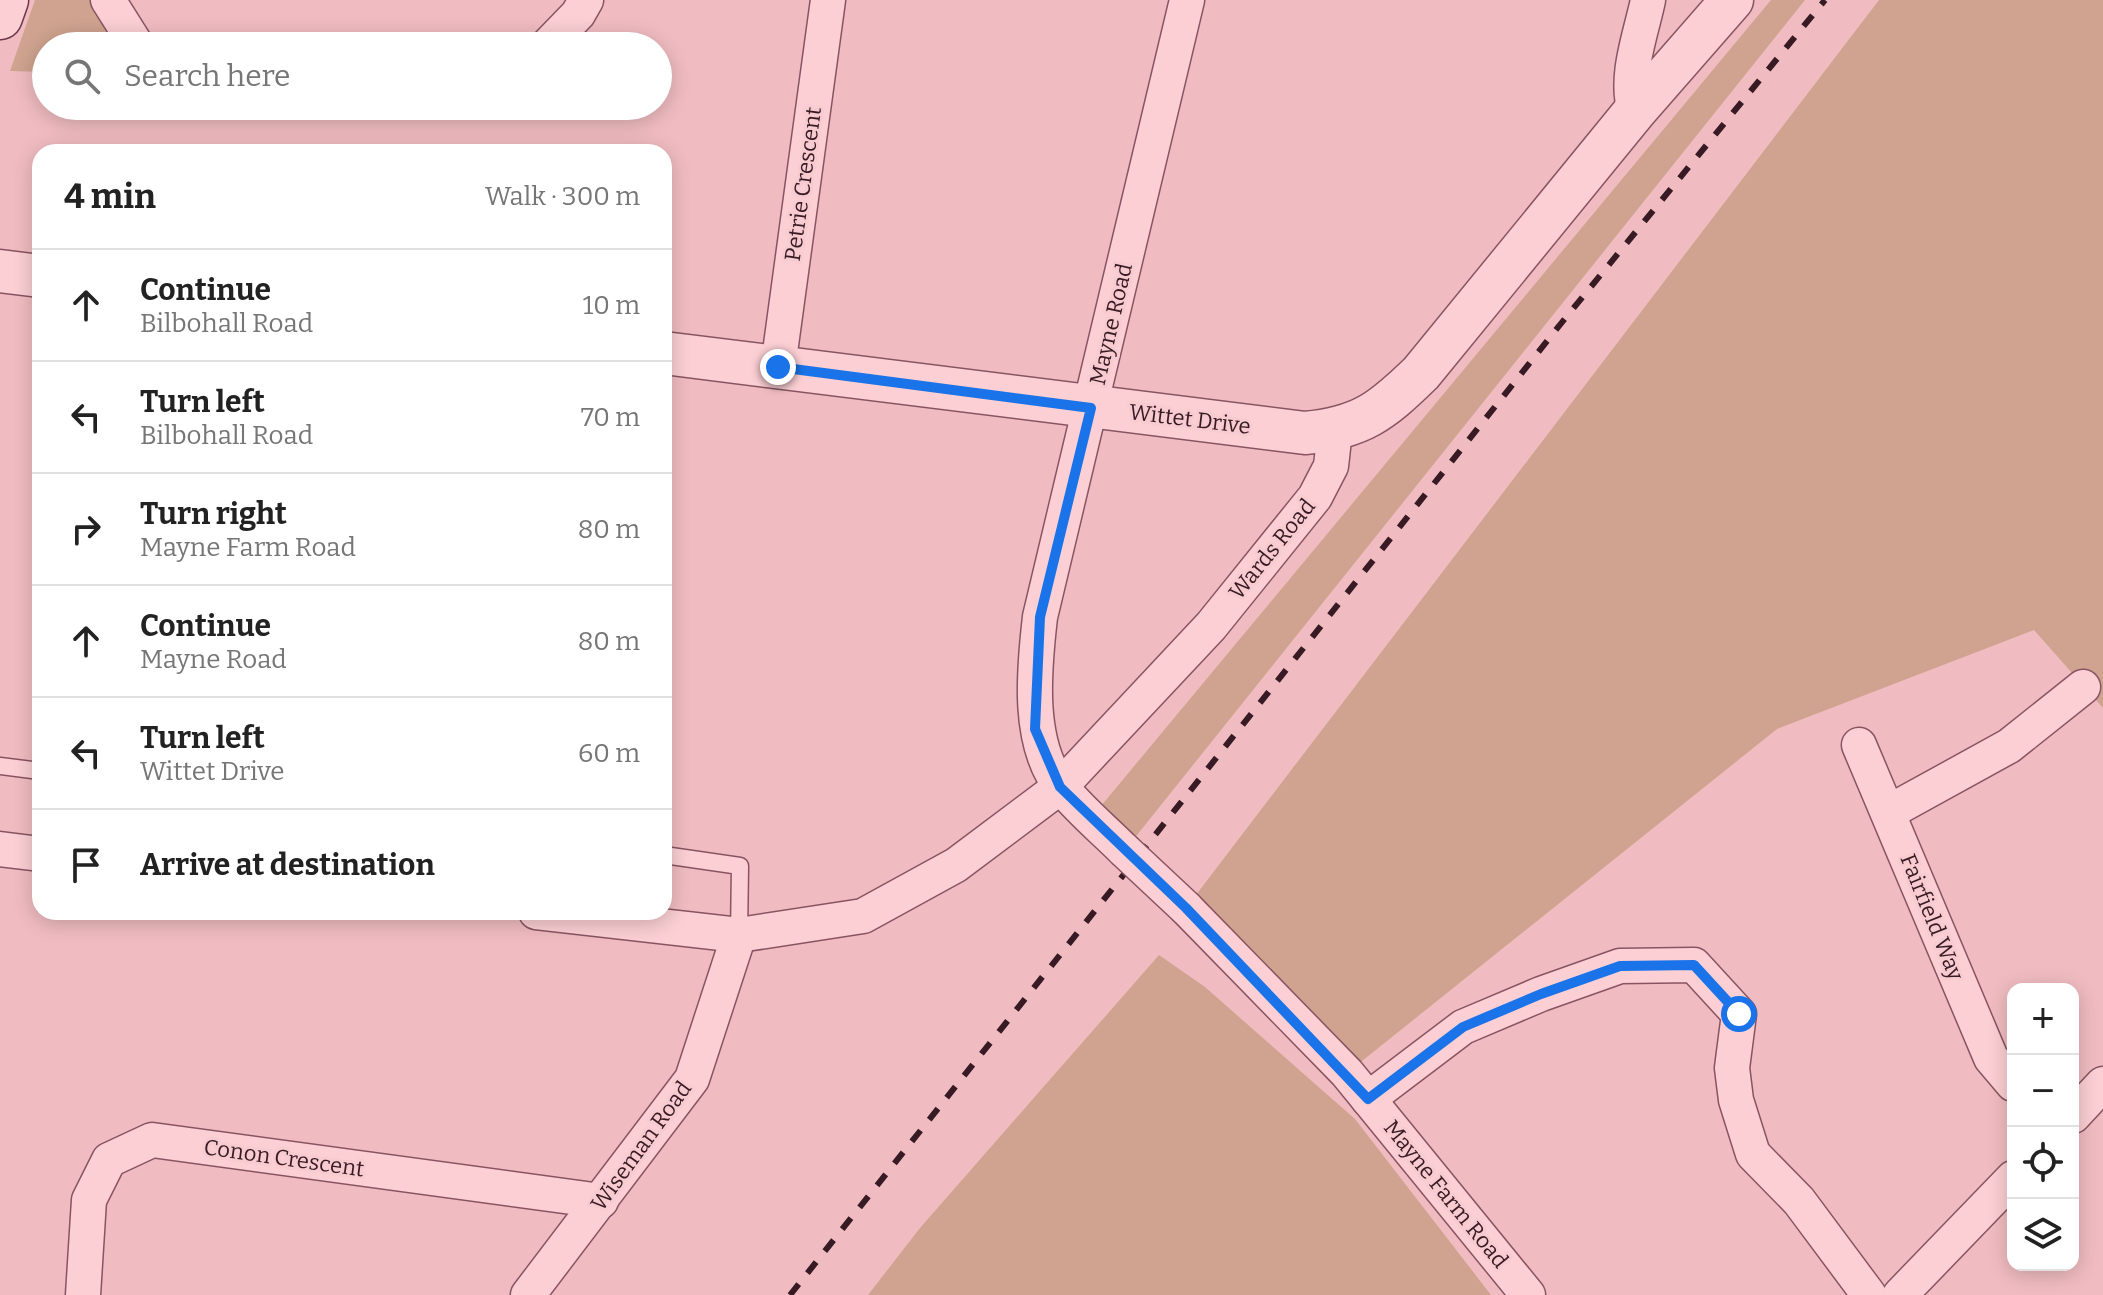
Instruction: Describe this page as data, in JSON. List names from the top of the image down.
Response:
{
  "streets": {
    "street": [
      "Petrie Crescent",
      "Mayne Road",
      "Wittet Drive",
      "Wards Road",
      "Fairfield Way",
      "Wiseman Road",
      "Conon Crescent",
      "Mayne Farm Road"
    ]
  },
  "crossings": [
    ["Petrie Crescent", "Wittet Drive"],
    ["Mayne Road", "Wittet Drive"],
    ["Mayne Road", "Wards Road"],
    ["Mayne Road", "Mayne Farm Road"],
    ["Wittet Drive", "Wards Road"],
    ["Wards Road", "Wiseman Road"],
    ["Wards Road", "Mayne Farm Road"],
    ["Wiseman Road", "Conon Crescent"]
  ],
  "page": {
    "search": "Search here",
    "heading": ["4 min", "Walk · 300 m"],
    "list": [
      ["Continue", "Bilbohall Road", "10 m"],
      ["Turn left", "Bilbohall Road", "70 m"],
      ["Turn right", "Mayne Farm Road", "80 m"],
      ["Continue", "Mayne Road", "80 m"],
      ["Turn left", "Wittet Drive", "60 m"],
      "Arrive at destination"
    ],
    "map_buttons": ["+", "−"]
  }
}
